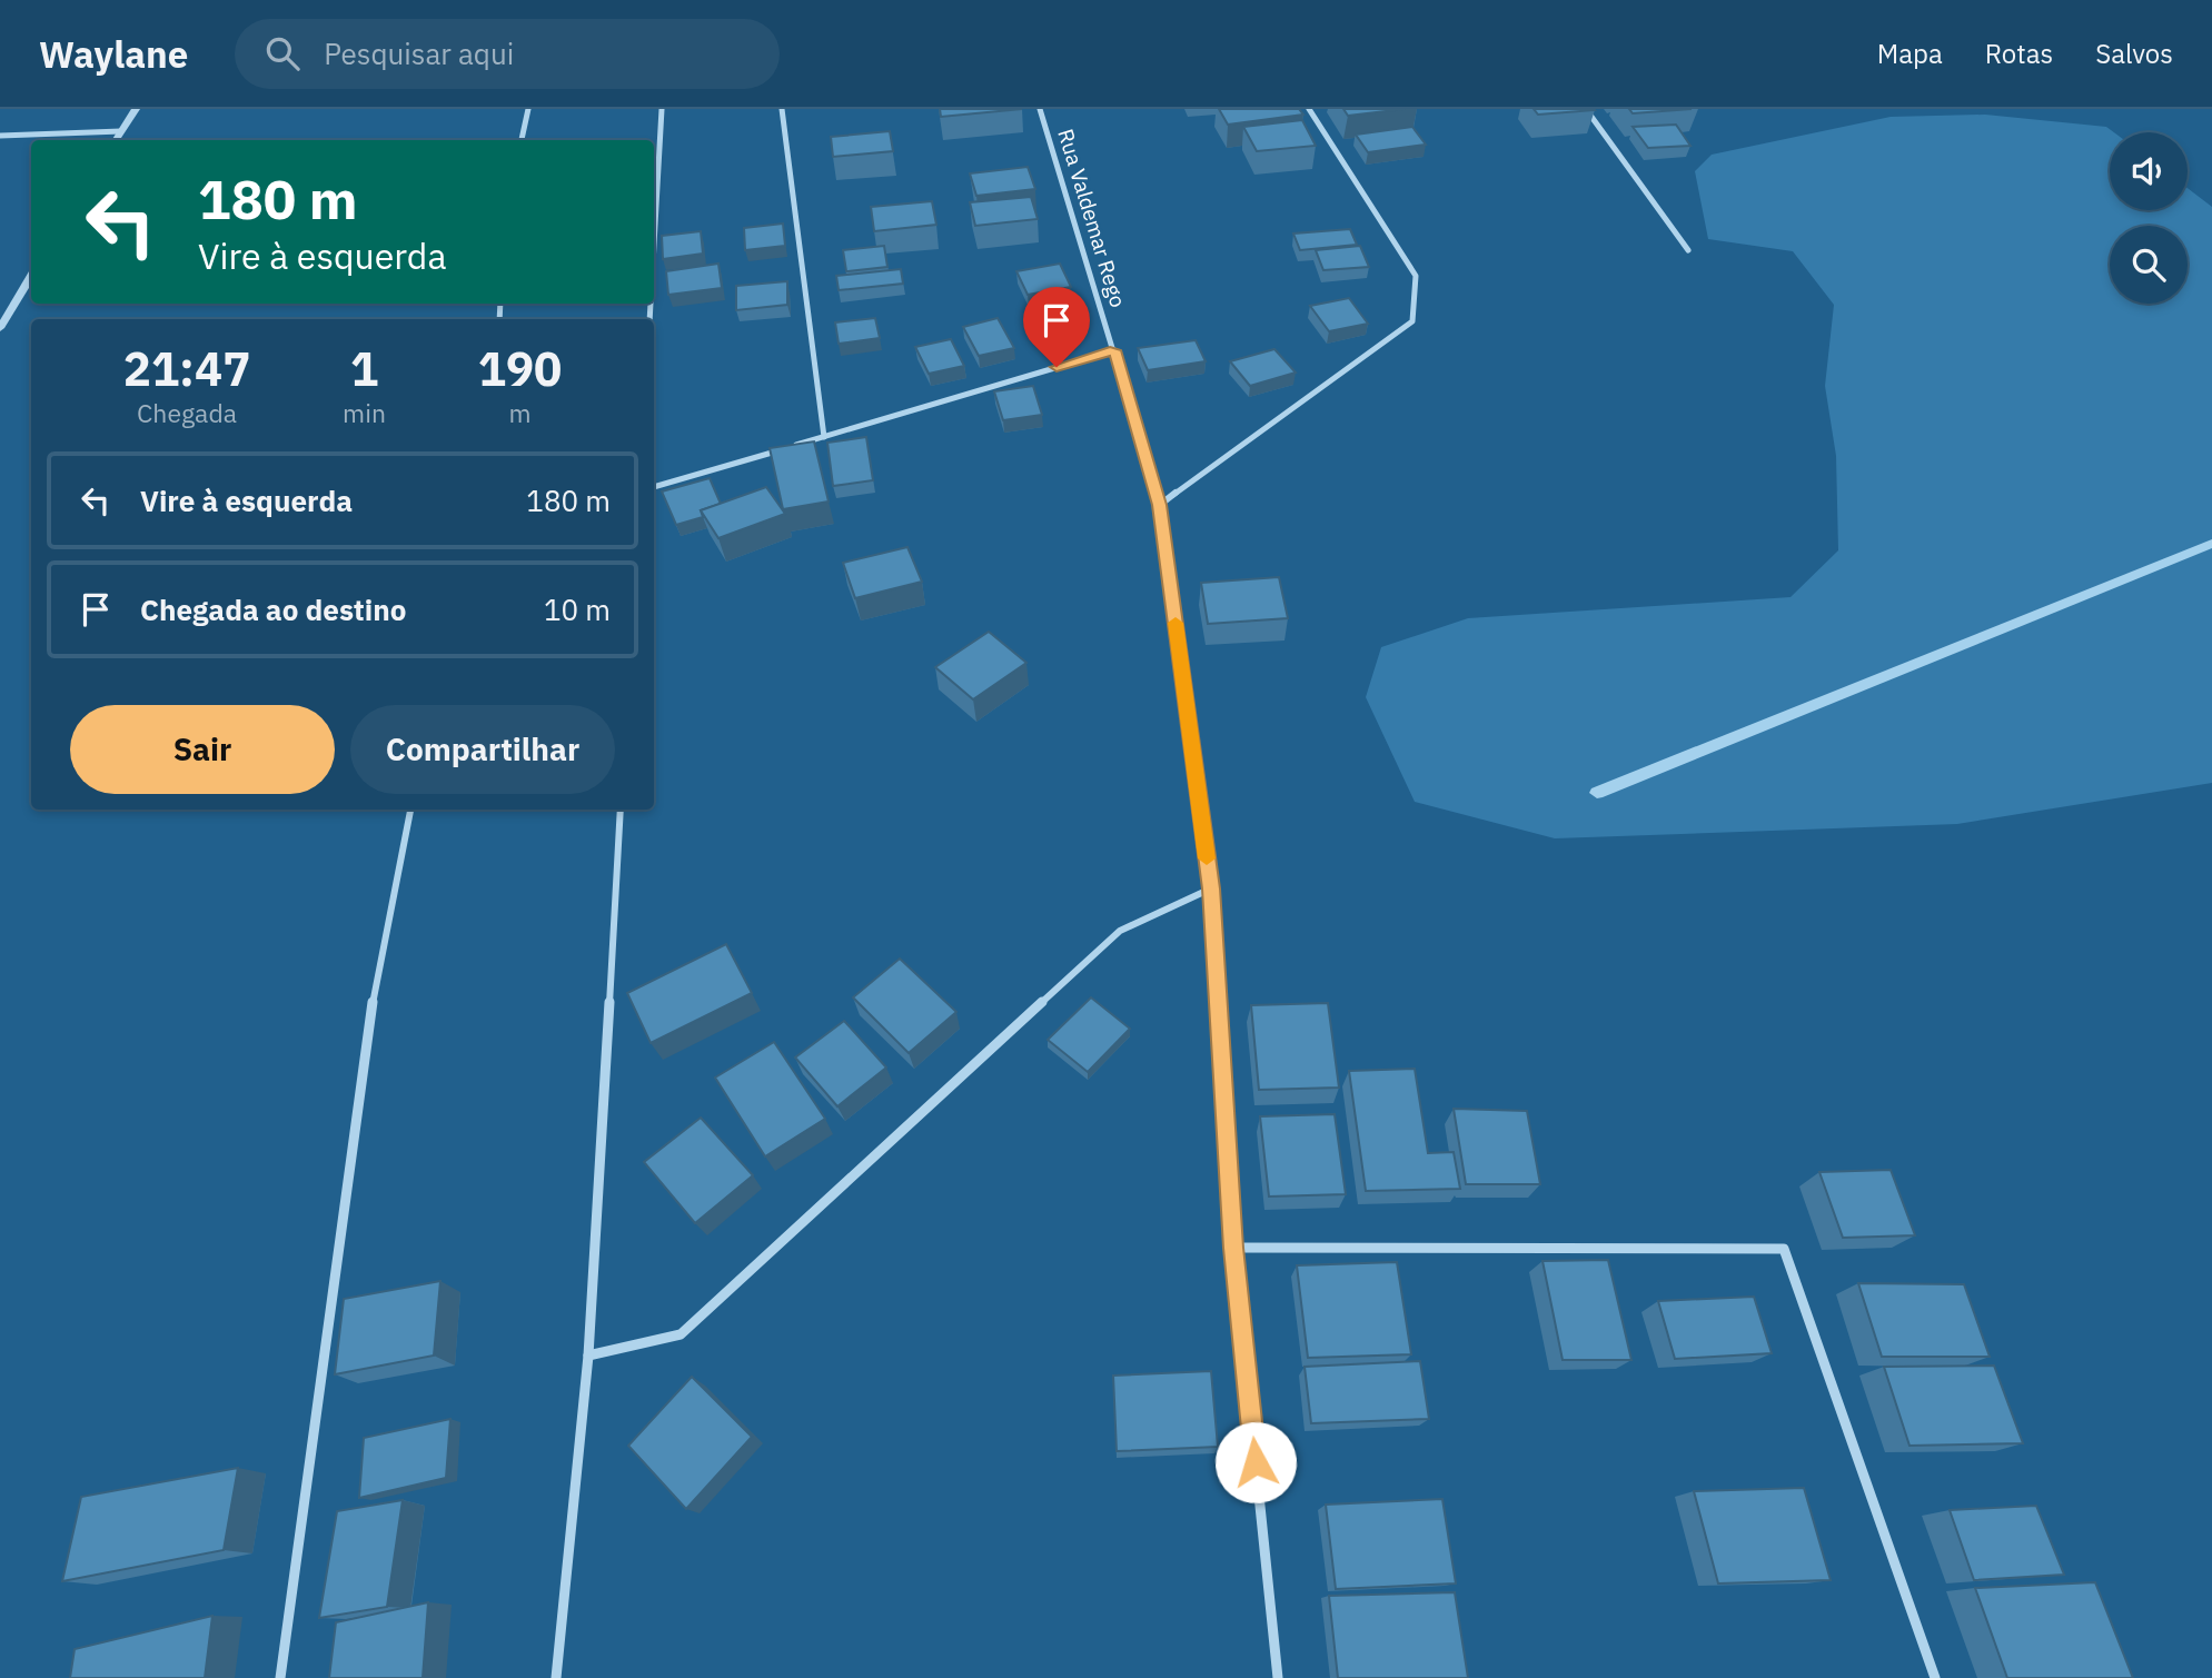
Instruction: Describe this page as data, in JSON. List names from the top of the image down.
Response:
{
  "streets": {
    "street": ["Rua Valdemar Rego"]
  },
  "page": {
    "header": "Waylane",
    "search": "Pesquisar aqui",
    "nav": ["Mapa", "Rotas", "Salvos"],
    "turn": ["180 m", "Vire à esquerda"],
    "eta": [
      "21:47",
      "Chegada",
      "1",
      "min",
      "190",
      "m"
    ],
    "list": [
      {
        "name": "Vire à esquerda",
        "value": "180 m"
      },
      {
        "name": "Chegada ao destino",
        "value": "10 m"
      }
    ],
    "buttons": ["Sair", "Compartilhar"]
  }
}
